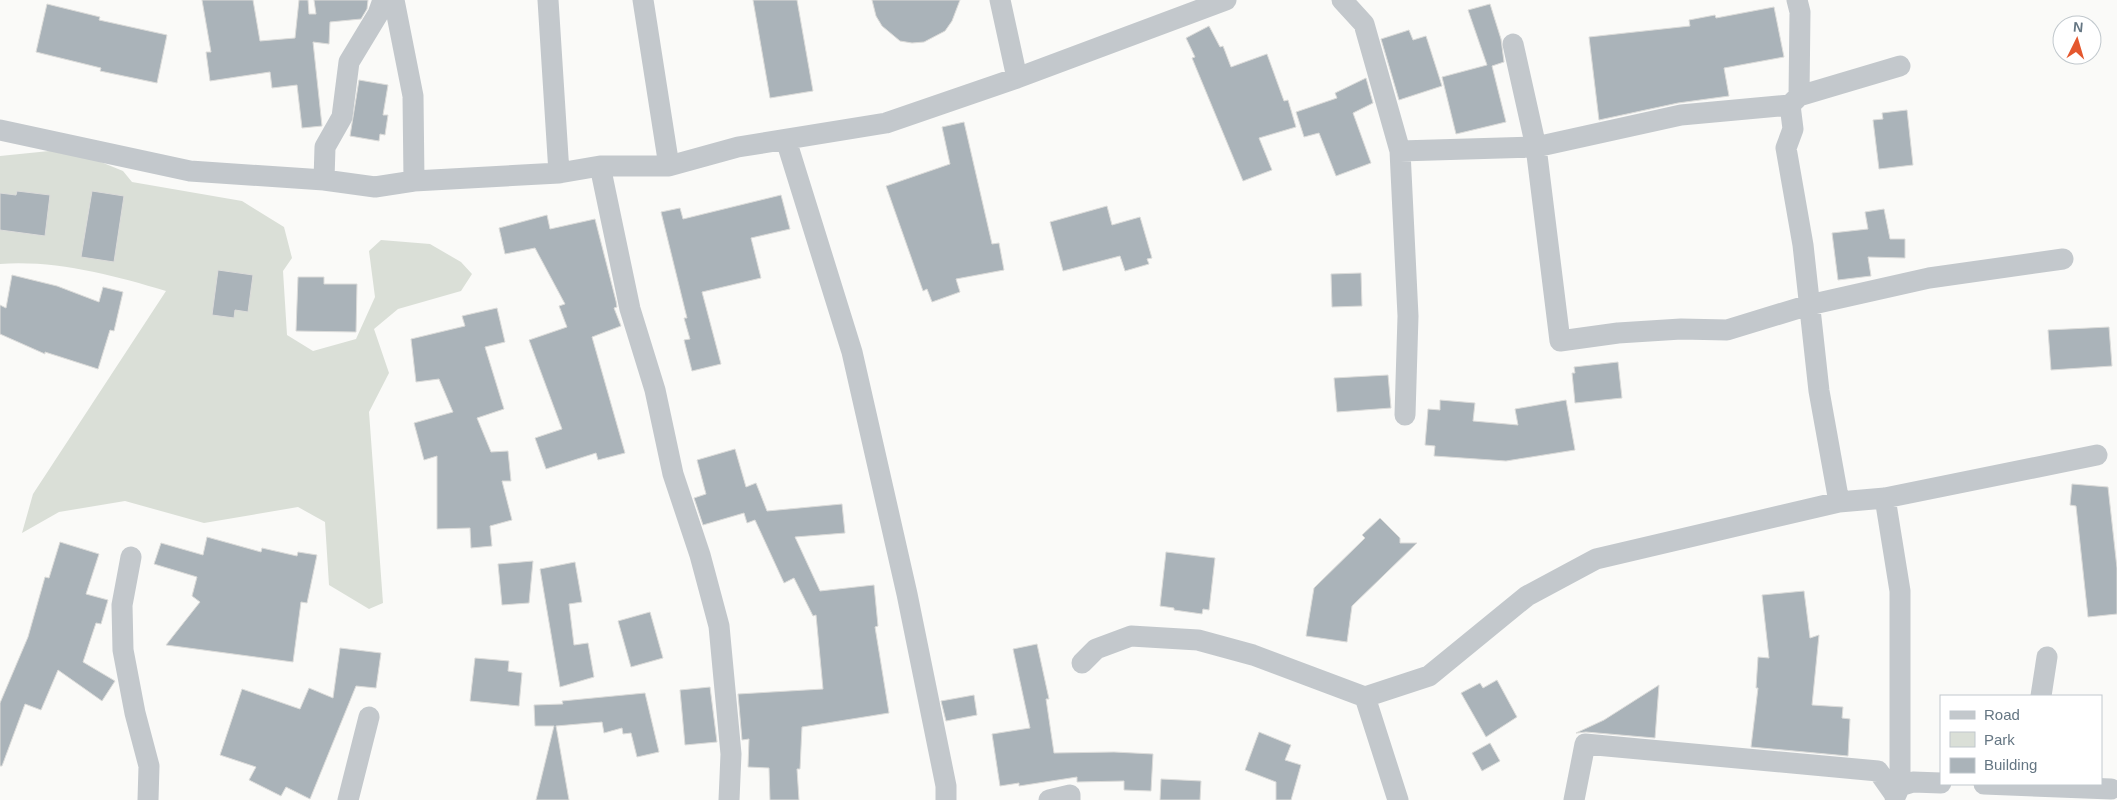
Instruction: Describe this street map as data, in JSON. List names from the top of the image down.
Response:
{
  "legend": ["Road", "Park", "Building"],
  "north": "top"
}
